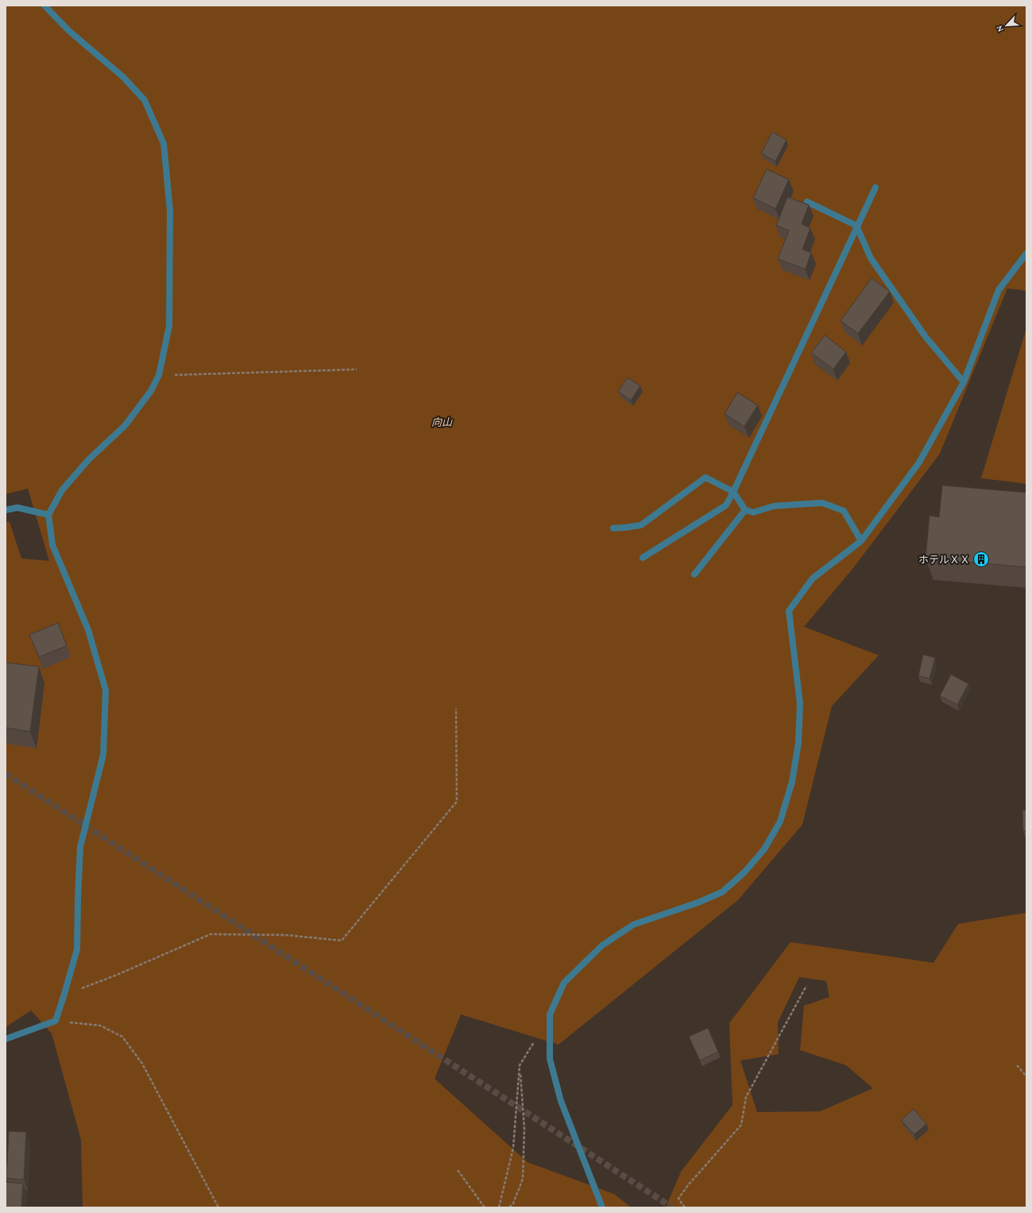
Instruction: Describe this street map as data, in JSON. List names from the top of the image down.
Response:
{
  "parks": ["向山"],
  "places": {
    "building": ["ホテルＸＸ"]
  },
  "north": "bottom left"
}
